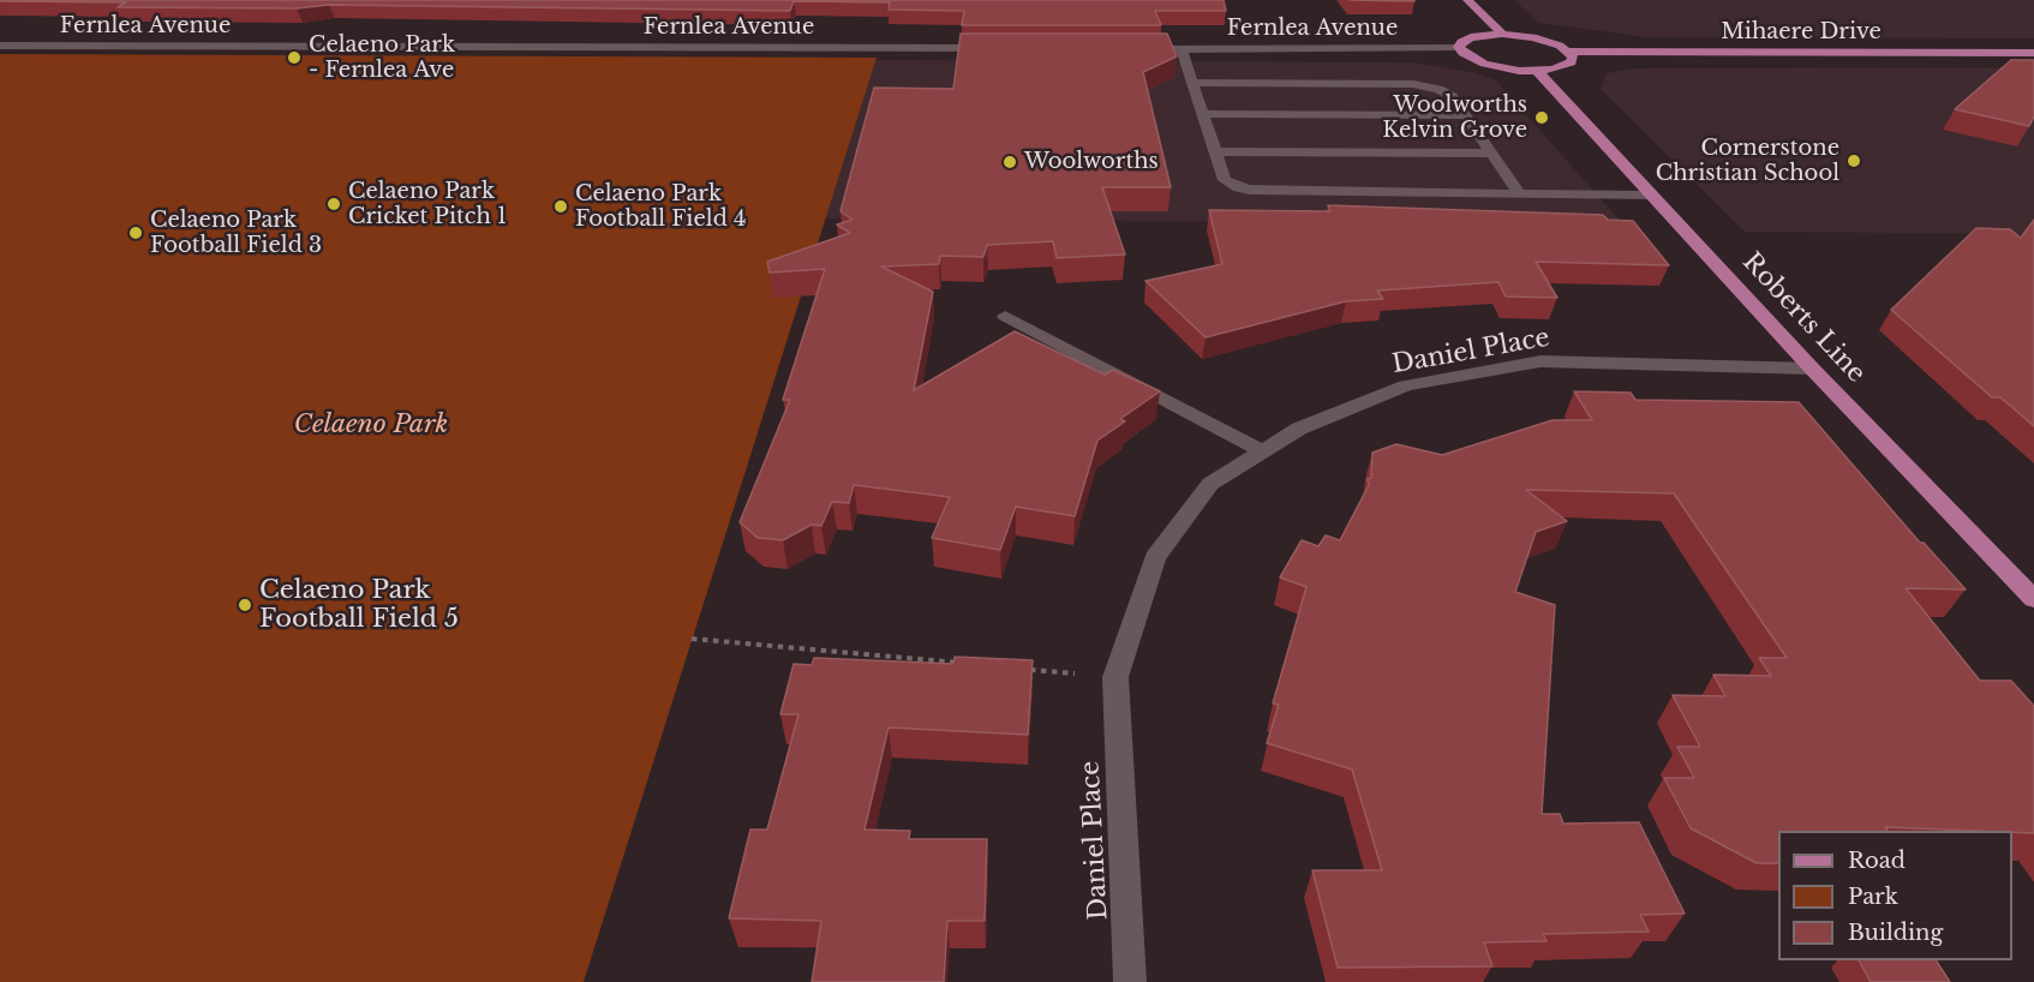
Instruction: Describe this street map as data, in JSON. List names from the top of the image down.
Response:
{
  "streets": {
    "main road": ["Mihaere Drive", "Roberts Line"],
    "street": ["Fernlea Avenue", "Daniel Place"]
  },
  "crossings": [
    ["Fernlea Avenue", "Mihaere Drive"],
    ["Roberts Line", "Daniel Place"]
  ],
  "parks": ["Celaeno Park"],
  "places": [
    "Celaeno Park - Fernlea Ave",
    "Woolworths Kelvin Grove",
    "Cornerstone Christian School",
    "Woolworths",
    "Celaeno Park Cricket Pitch 1",
    "Celaeno Park Football Field 4",
    "Celaeno Park Football Field 3",
    "Celaeno Park Football Field 5"
  ],
  "legend": ["Road", "Park", "Building"]
}
